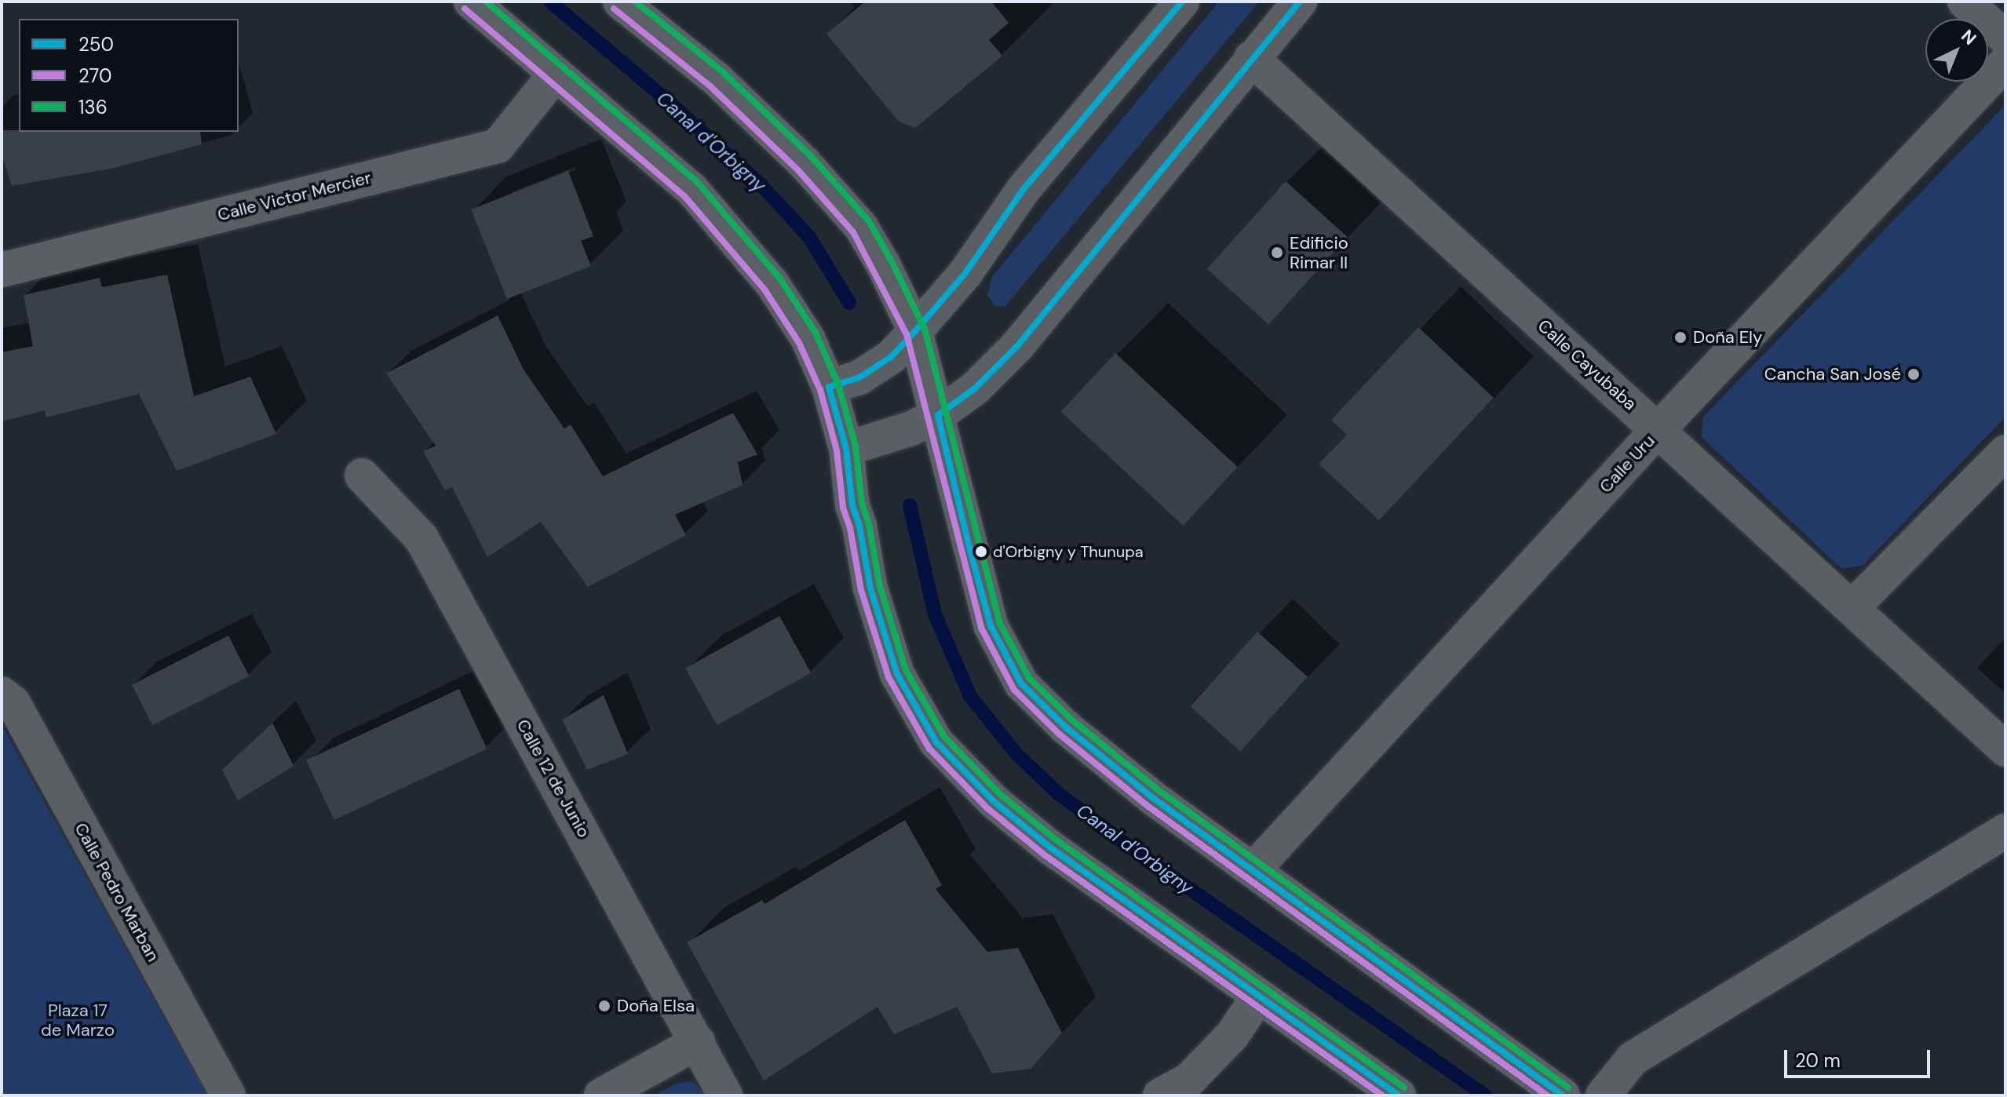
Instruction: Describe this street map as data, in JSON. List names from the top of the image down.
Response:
{
  "streets": {
    "street": [
      "Calle Victor Mercier",
      "Calle Cayubaba",
      "Calle Uru",
      "Calle 12 de Junio",
      "Calle Pedro Marban"
    ]
  },
  "crossings": [
    ["Calle Cayubaba", "Calle Uru"]
  ],
  "water": ["Canal d'Orbigny"],
  "parks": ["Plaza 17 de Marzo"],
  "places": [
    "Edificio Rimar II",
    "Doña Ely",
    "Cancha San José",
    "d'Orbigny y Thunupa",
    "Doña Elsa"
  ],
  "lines": ["transit line 250", "transit line 136", "transit line 270"],
  "legend": ["250", "270", "136"],
  "scale_bar": "20 m",
  "north": "top right"
}
